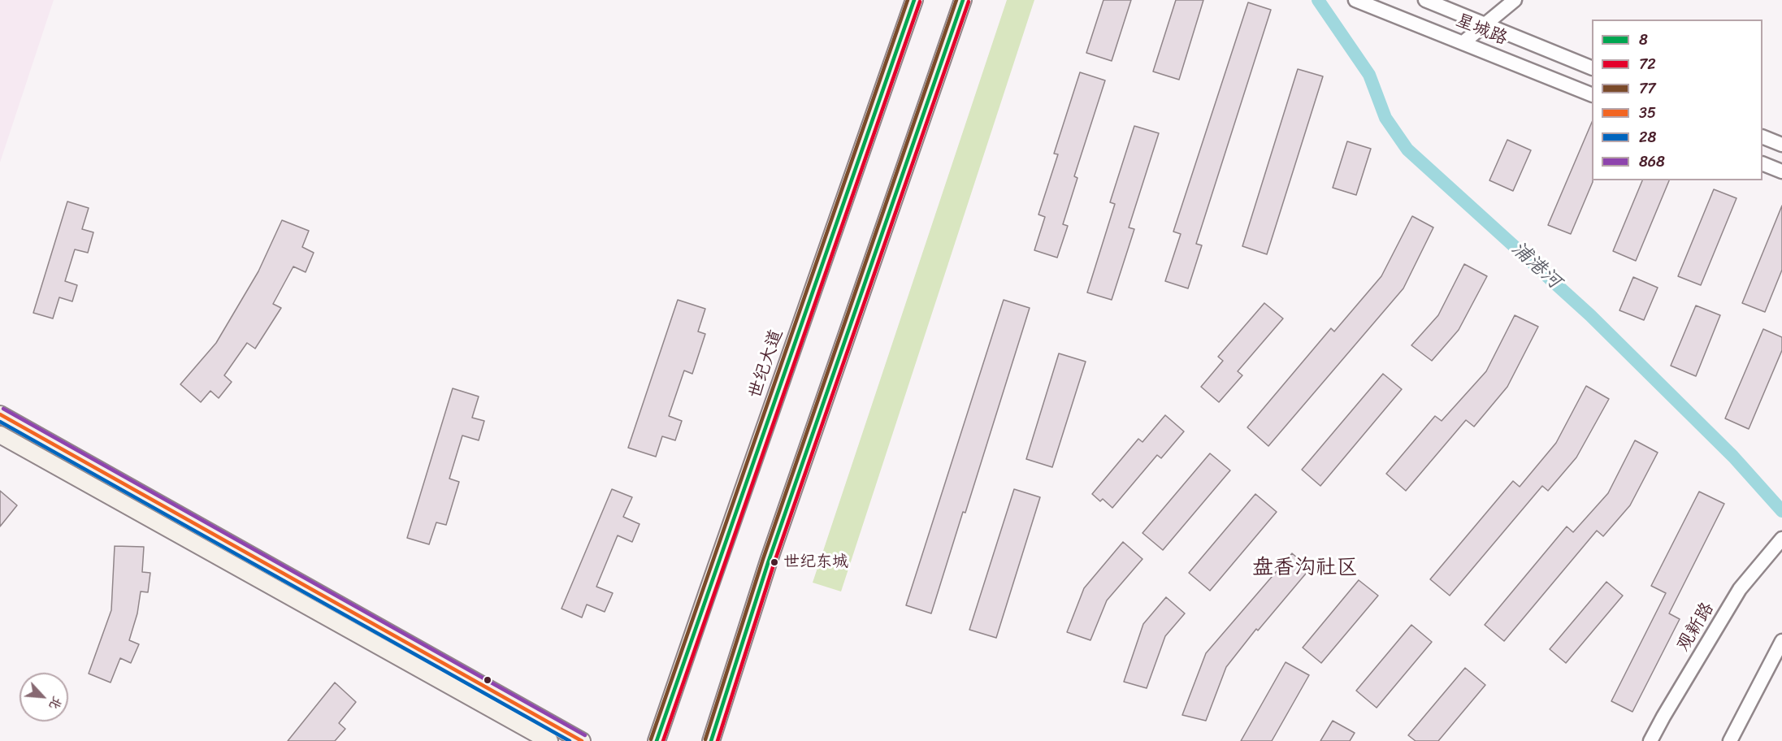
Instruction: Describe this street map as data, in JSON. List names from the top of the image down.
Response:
{
  "streets": {
    "main road": ["世纪大道"],
    "street": ["星城路", "观新路"]
  },
  "districts": ["盘香沟社区"],
  "water": ["浦港河"],
  "places": ["世纪东城"],
  "lines": [
    "transit line 8",
    "transit line 77",
    "transit line 72",
    "transit line 868",
    "transit line 35",
    "transit line 28"
  ],
  "legend": [
    "8",
    "72",
    "77",
    "35",
    "28",
    "868"
  ],
  "north": "bottom right"
}
